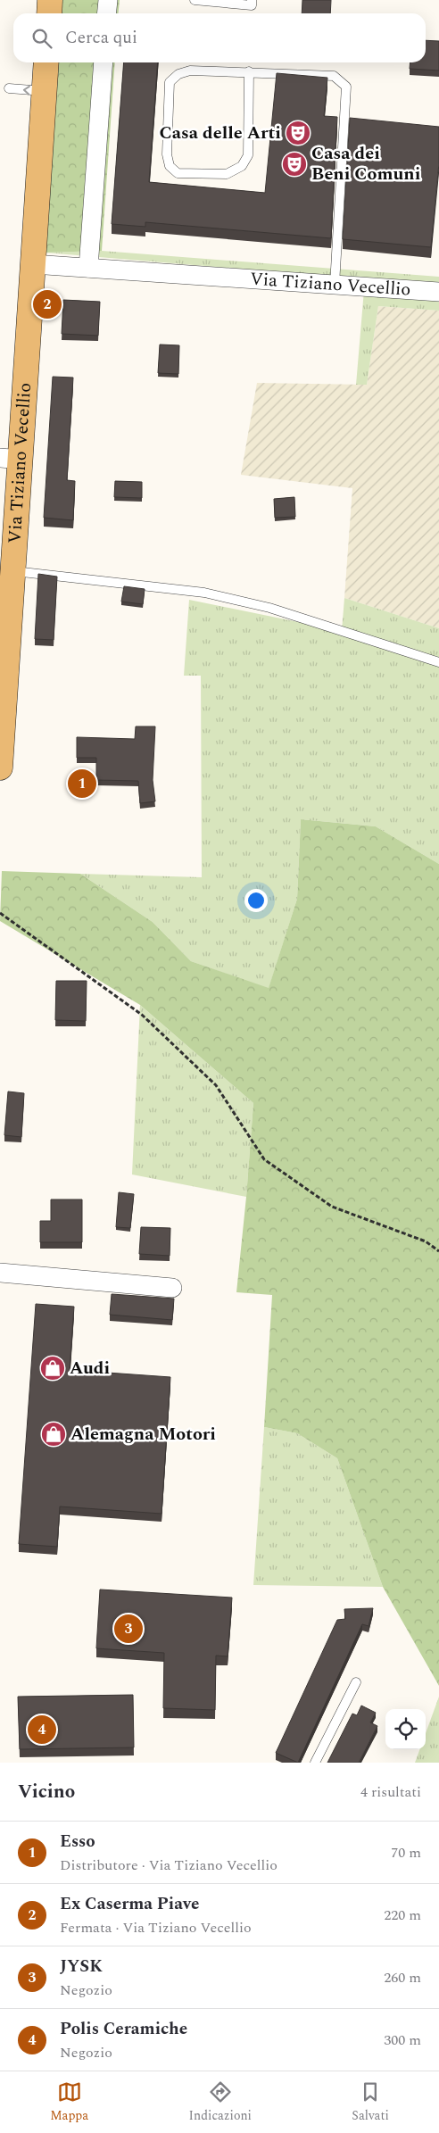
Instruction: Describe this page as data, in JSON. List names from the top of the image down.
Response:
{
  "streets": {
    "main road": ["Via Tiziano Vecellio"]
  },
  "places": {
    "theatre": ["Casa delle Arti", "Casa dei Beni Comuni"],
    "shop": ["Audi", "Alemagna Motori"]
  },
  "page": {
    "search": "Cerca qui",
    "pins": [
      "2",
      "1",
      "3",
      "4"
    ],
    "heading": ["Vicino", "4 risultati"],
    "list": [
      {
        "mark": "1",
        "name": "Esso",
        "note": "Distributore · Via Tiziano Vecellio",
        "value": "70 m"
      },
      {
        "mark": "2",
        "name": "Ex Caserma Piave",
        "note": "Fermata · Via Tiziano Vecellio",
        "value": "220 m"
      },
      {
        "mark": "3",
        "name": "JYSK",
        "note": "Negozio",
        "value": "260 m"
      },
      {
        "mark": "4",
        "name": "Polis Ceramiche",
        "note": "Negozio",
        "value": "300 m"
      }
    ],
    "nav": ["Mappa", "Indicazioni", "Salvati"]
  }
}
